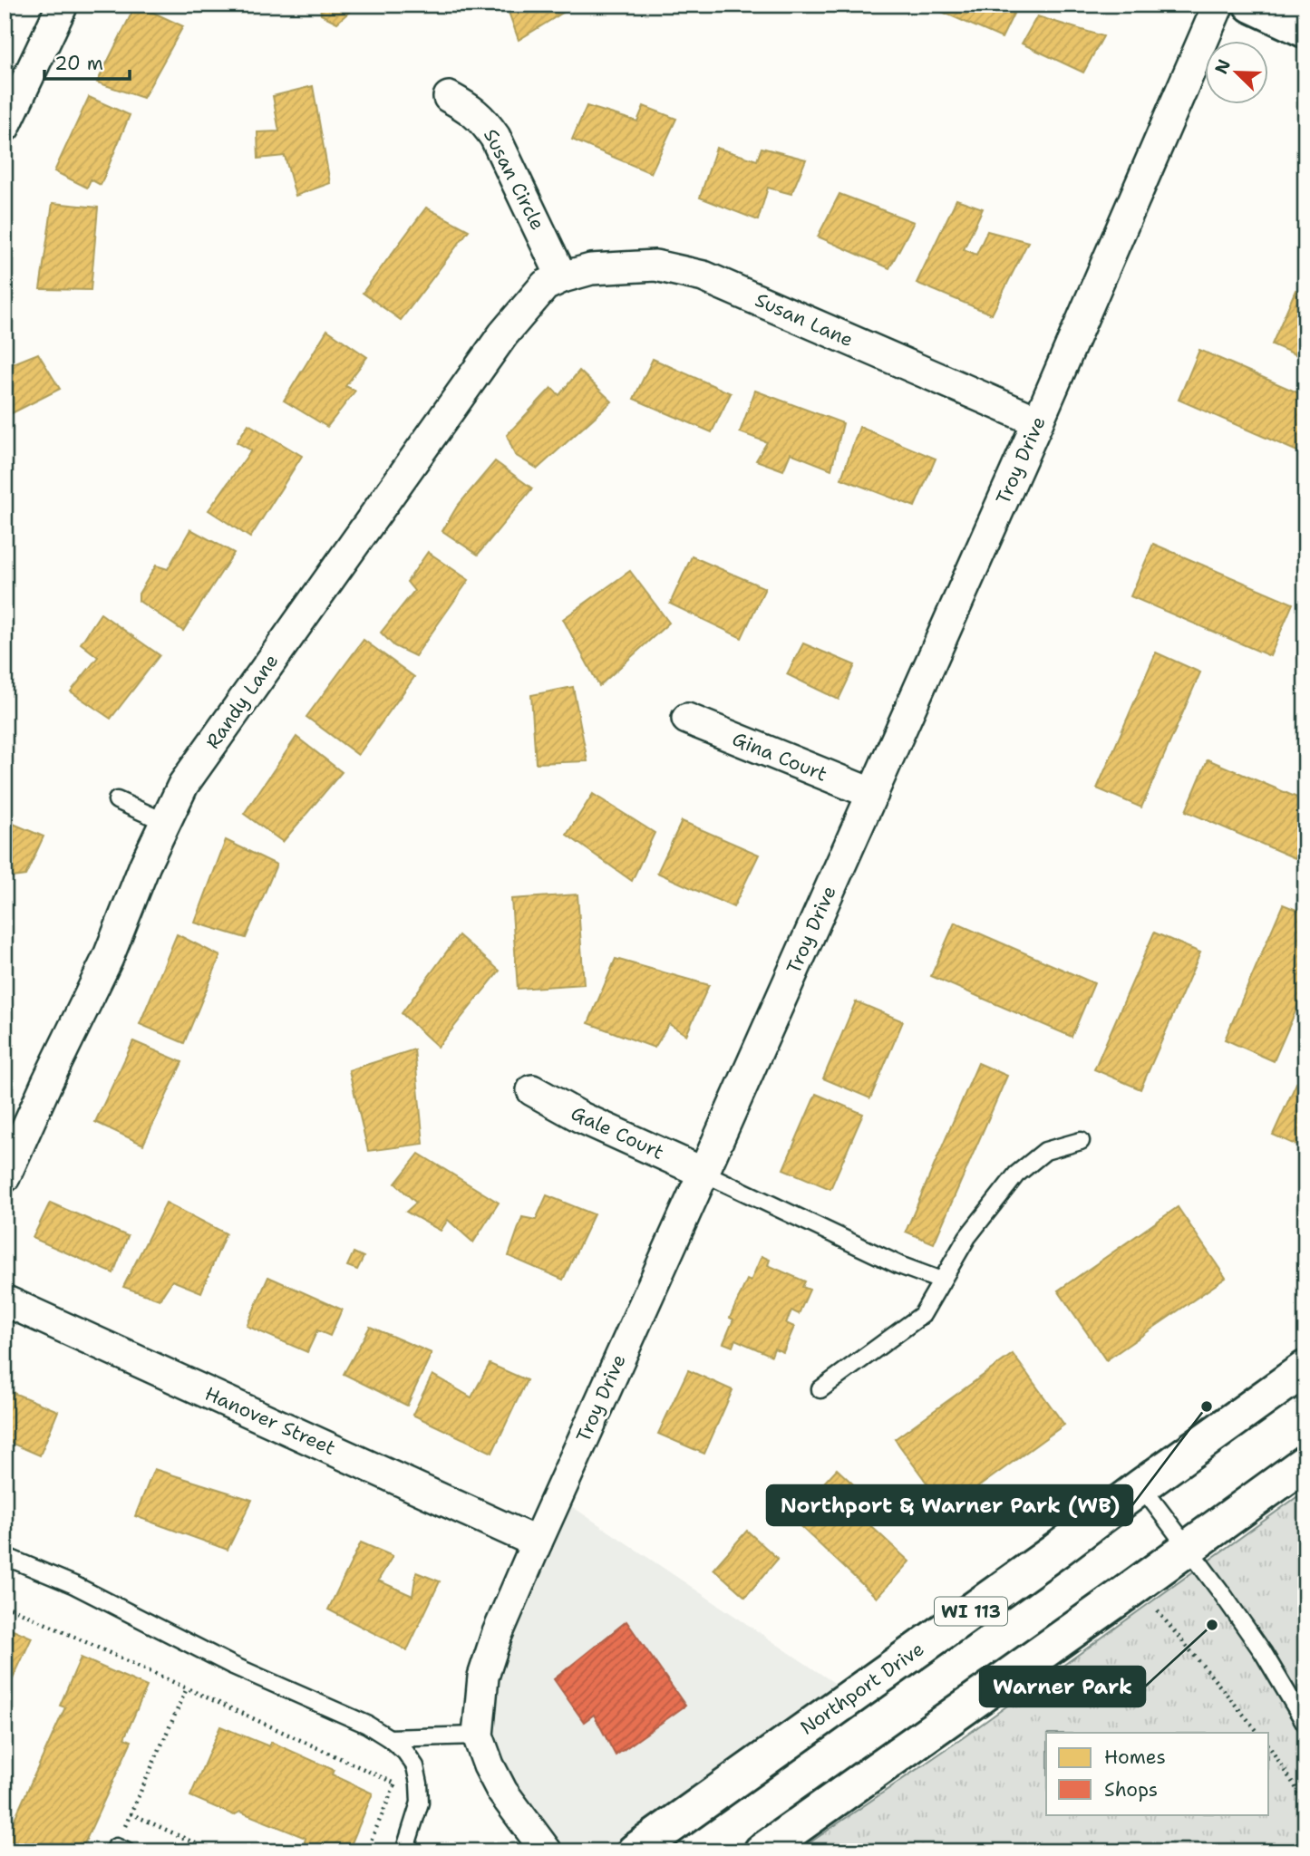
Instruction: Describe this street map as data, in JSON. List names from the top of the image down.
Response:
{
  "streets": {
    "main road": ["WI 113", "Northport Drive"],
    "street": [
      "Susan Circle",
      "Susan Lane",
      "Troy Drive",
      "Randy Lane",
      "Gina Court",
      "Gale Court",
      "Hanover Street"
    ]
  },
  "crossings": [
    ["Susan Circle", "Susan Lane"],
    ["Susan Circle", "Randy Lane"],
    ["Susan Lane", "Troy Drive"],
    ["Susan Lane", "Randy Lane"],
    ["Troy Drive", "Gina Court"],
    ["Troy Drive", "Gale Court"],
    ["Troy Drive", "Hanover Street"]
  ],
  "places": ["Northport & Warner Park (WB)", "Warner Park"],
  "legend": ["Homes", "Shops"],
  "scale_bar": "20 m",
  "north": "top left"
}
